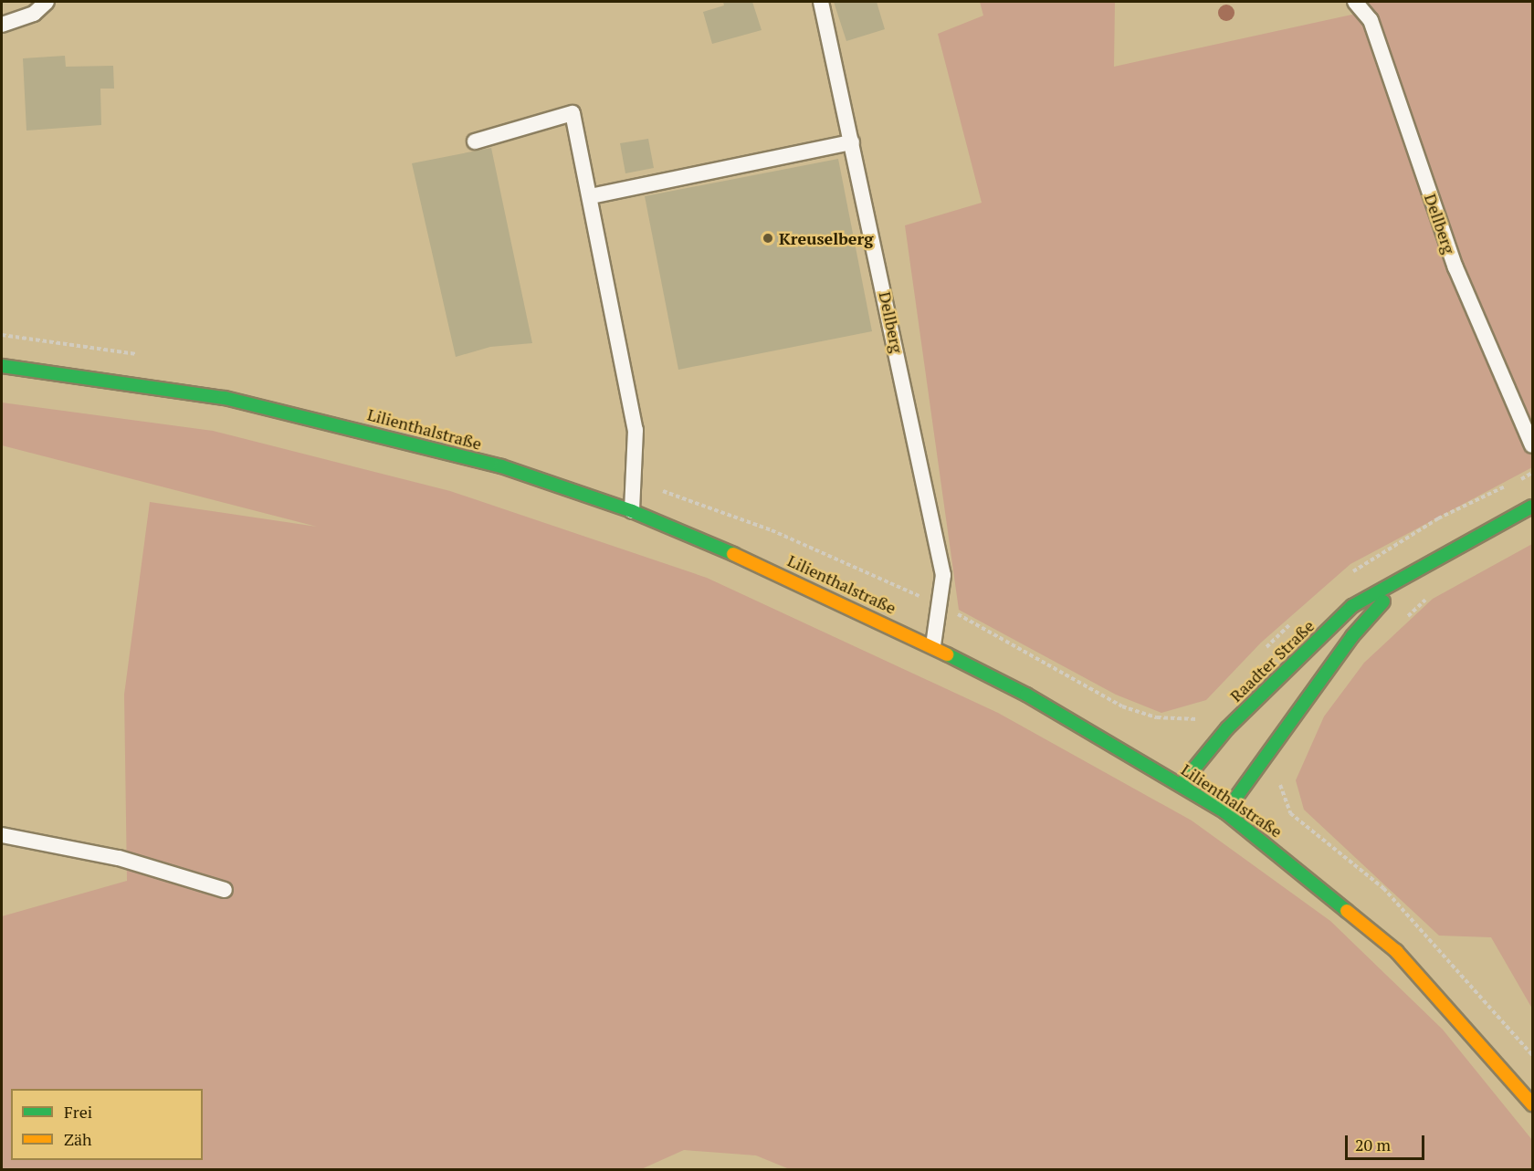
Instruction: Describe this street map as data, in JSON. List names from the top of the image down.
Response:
{
  "streets": {
    "main road": ["Lilienthalstraße", "Raadter Straße"],
    "lane": ["Dellberg"]
  },
  "crossings": [
    ["Dellberg", "Lilienthalstraße"],
    ["Lilienthalstraße", "Raadter Straße"]
  ],
  "places": ["Kreuselberg"],
  "legend": ["Frei", "Zäh"],
  "scale_bar": "20 m"
}
